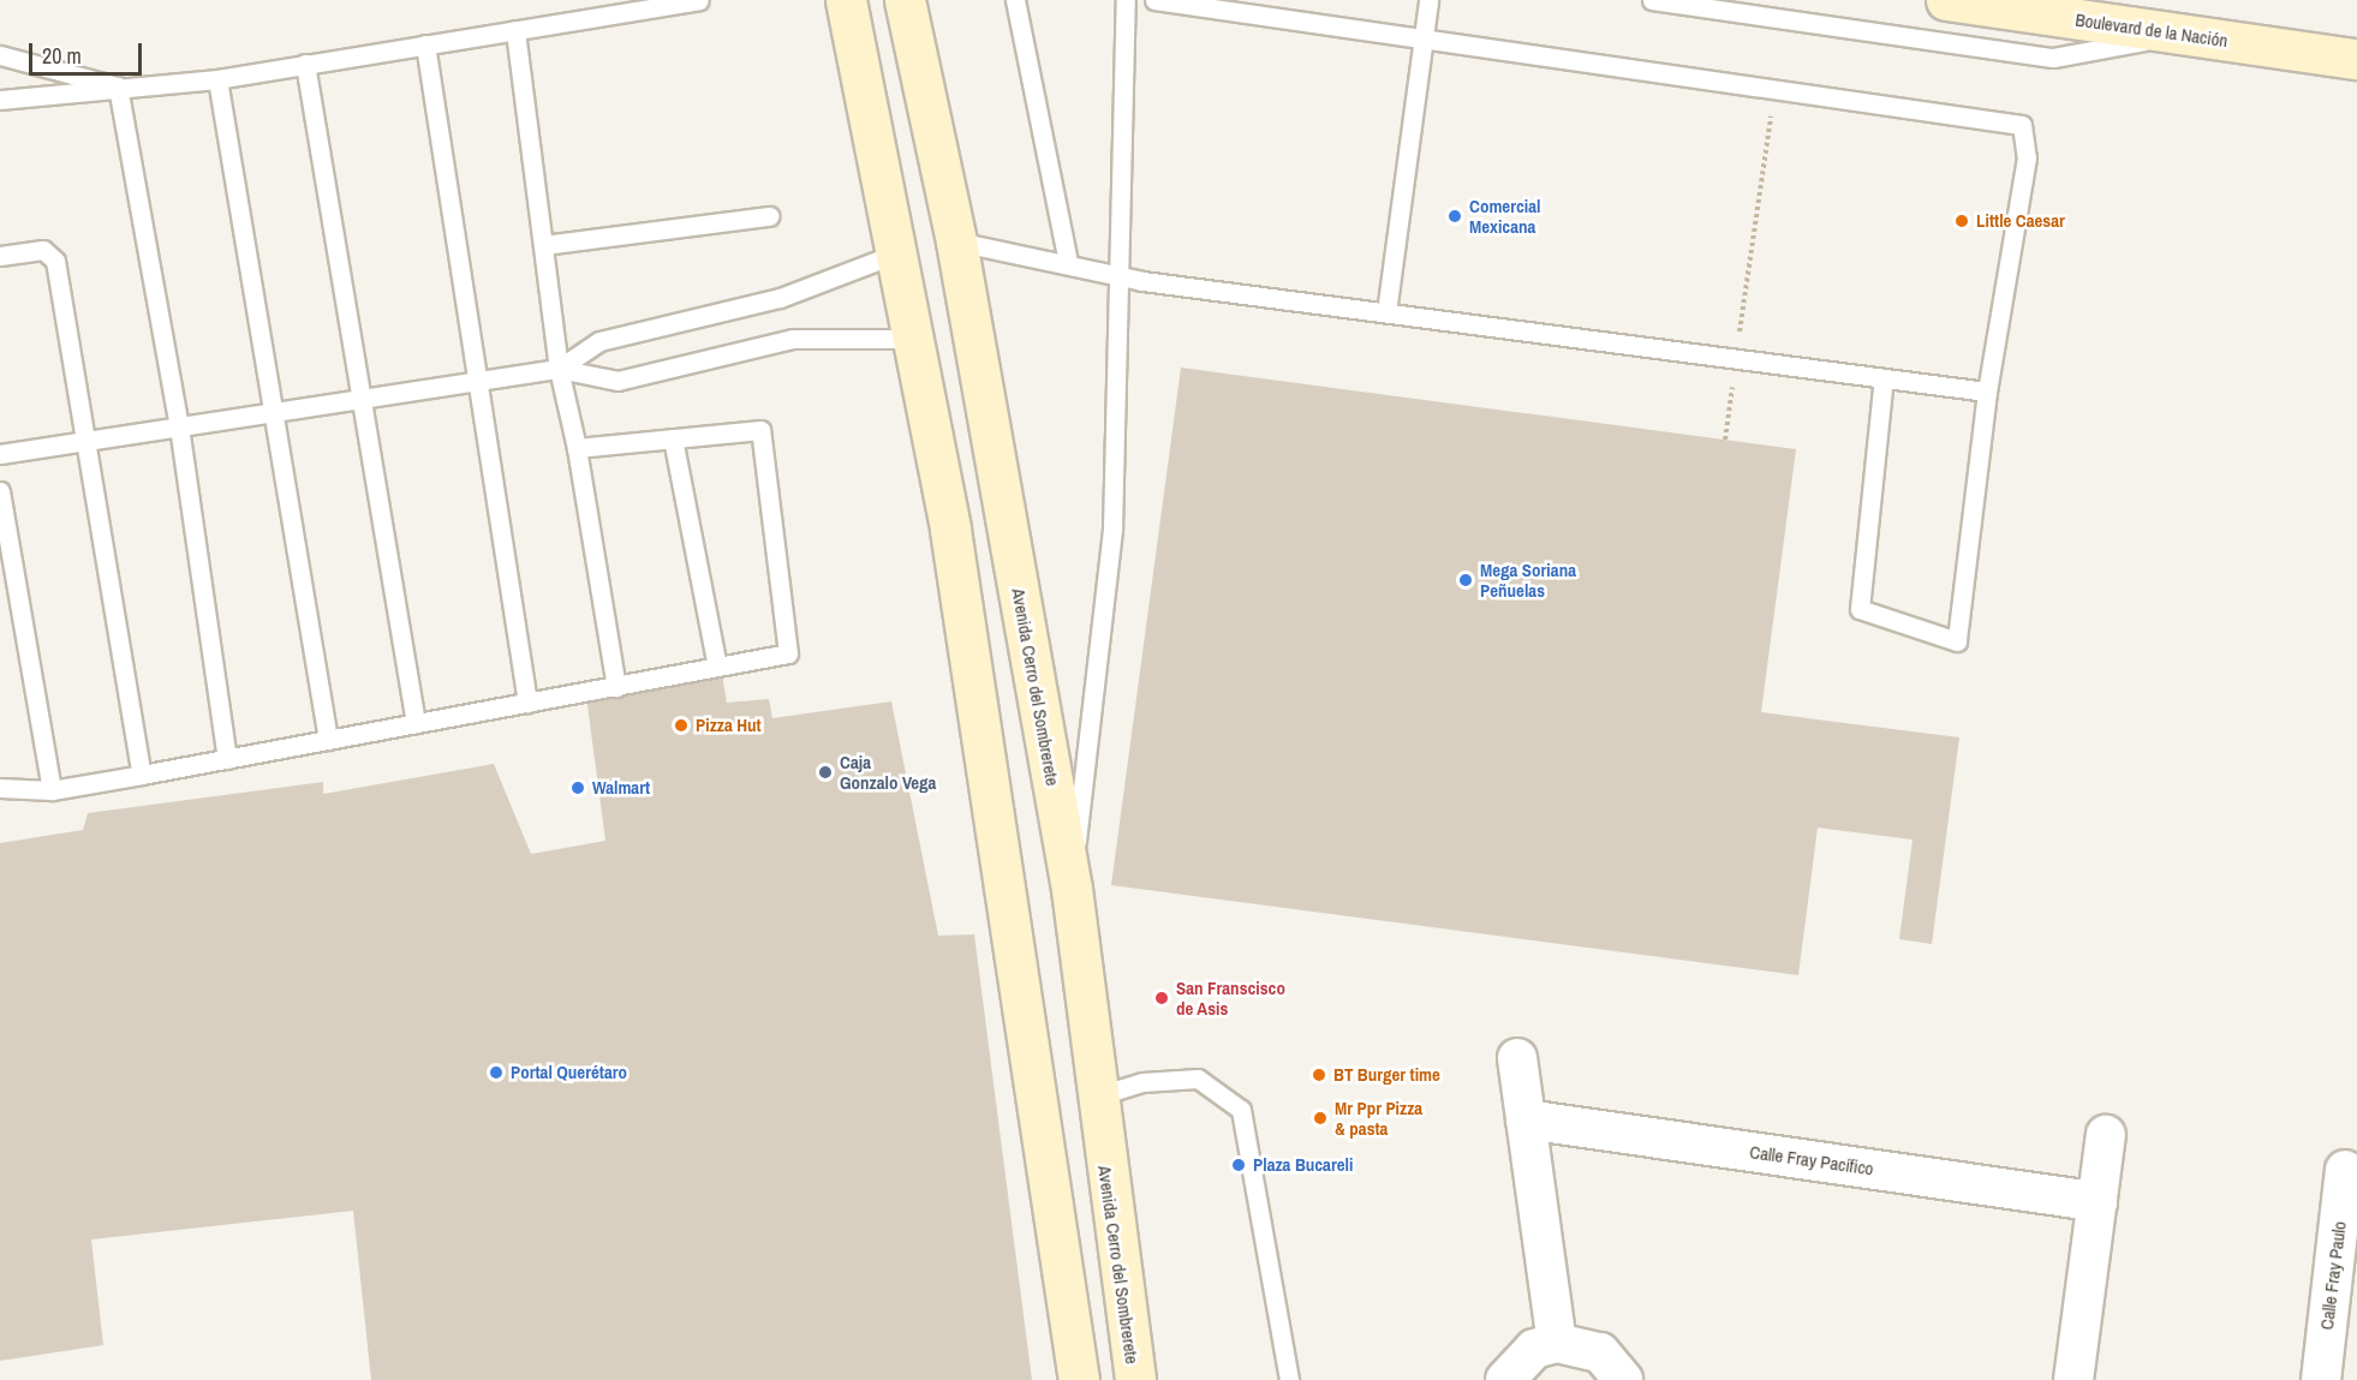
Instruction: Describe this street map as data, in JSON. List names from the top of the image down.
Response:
{
  "streets": {
    "main road": ["Boulevard de la Nación", "Avenida Cerro del Sombrerete"],
    "street": ["Calle Fray Pacífico", "Calle Fray Paulo"]
  },
  "places": [
    "Comercial Mexicana",
    "Little Caesar",
    "Mega Soriana Peñuelas",
    "Pizza Hut",
    "Caja Gonzalo Vega",
    "Walmart",
    "San Franscisco de Asis",
    "Portal Querétaro",
    "BT Burger time",
    "Mr Ppr Pizza & pasta",
    "Plaza Bucareli"
  ],
  "scale_bar": "20 m"
}
